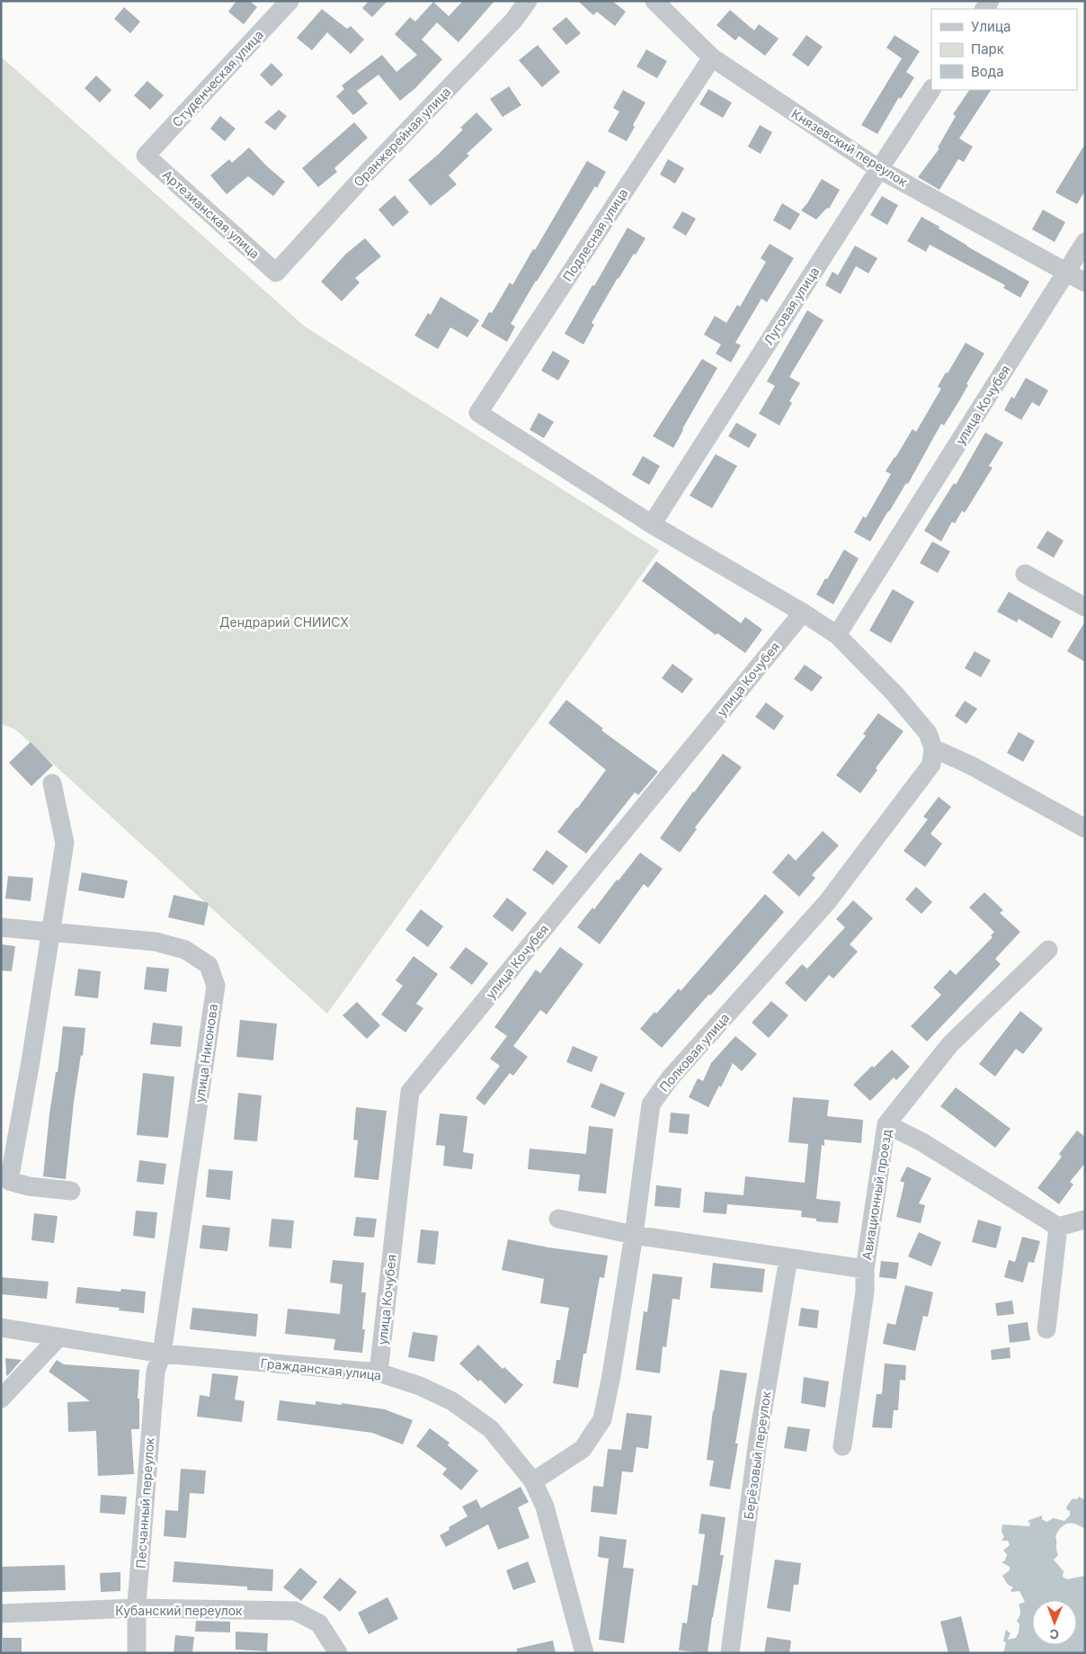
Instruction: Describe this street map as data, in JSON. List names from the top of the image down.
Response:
{
  "streets": {
    "street": [
      "Студенческая улица",
      "Оранжерейная улица",
      "Князевский переулок",
      "Артезианская улица",
      "Подлесная улица",
      "Луговая улица",
      "улица Кочубея",
      "Полковая улица",
      "улица Никонова",
      "Авиационный проезд",
      "Гражданская улица",
      "Берёзовый переулок",
      "Песчанный переулок",
      "Кубанский переулок"
    ]
  },
  "crossings": [
    ["Студенческая улица", "Артезианская улица"],
    ["Оранжерейная улица", "Артезианская улица"],
    ["Князевский переулок", "Подлесная улица"],
    ["Князевский переулок", "Луговая улица"],
    ["Князевский переулок", "улица Кочубея"],
    ["Подлесная улица", "Луговая улица"],
    ["улица Кочубея", "Гражданская улица"],
    ["Полковая улица", "Гражданская улица"],
    ["улица Никонова", "Гражданская улица"],
    ["улица Никонова", "Песчанный переулок"],
    ["Гражданская улица", "Песчанный переулок"],
    ["Песчанный переулок", "Кубанский переулок"]
  ],
  "parks": ["Дендрарий СНИИСХ"],
  "legend": ["Улица", "Парк", "Вода"],
  "north": "bottom"
}
